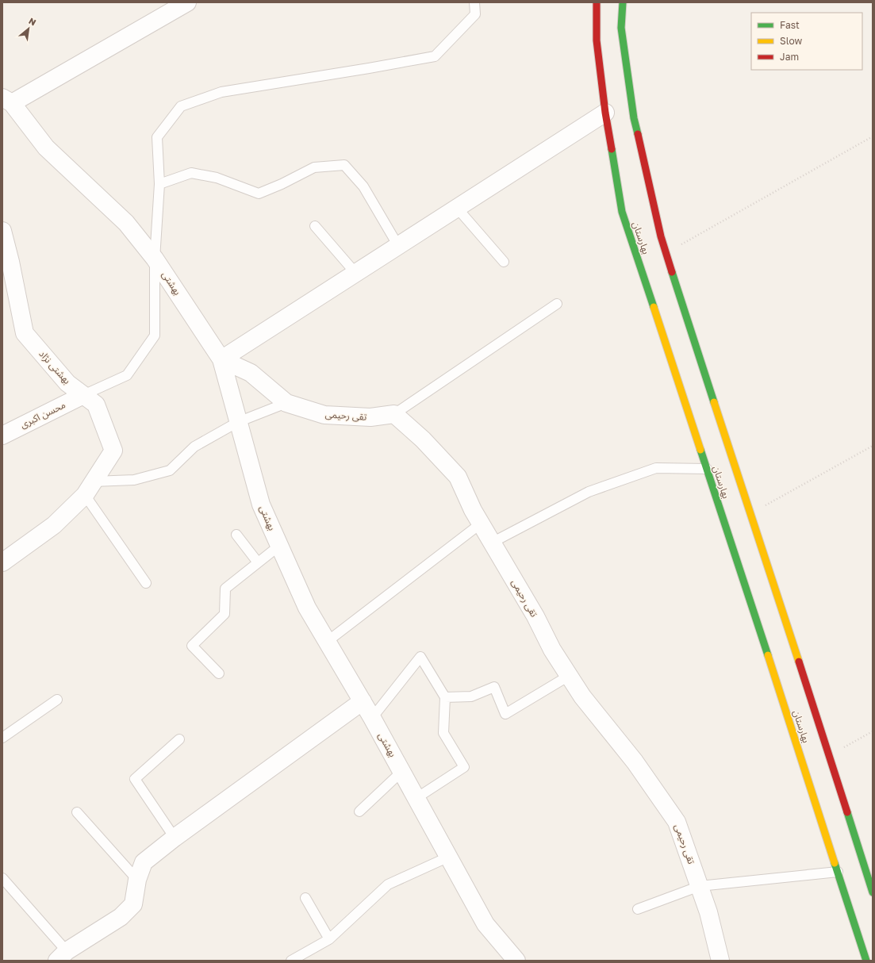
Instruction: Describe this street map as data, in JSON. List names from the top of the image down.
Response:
{
  "streets": {
    "street": [
      "بهارستان",
      "بهشتی",
      "بهشتی نژاد",
      "محسن اکبری",
      "تقی رحیمی"
    ]
  },
  "crossings": [
    ["بهشتی", "تقی رحیمی"],
    ["بهشتی نژاد", "محسن اکبری"]
  ],
  "legend": ["Fast", "Slow", "Jam"],
  "north": "top right"
}
